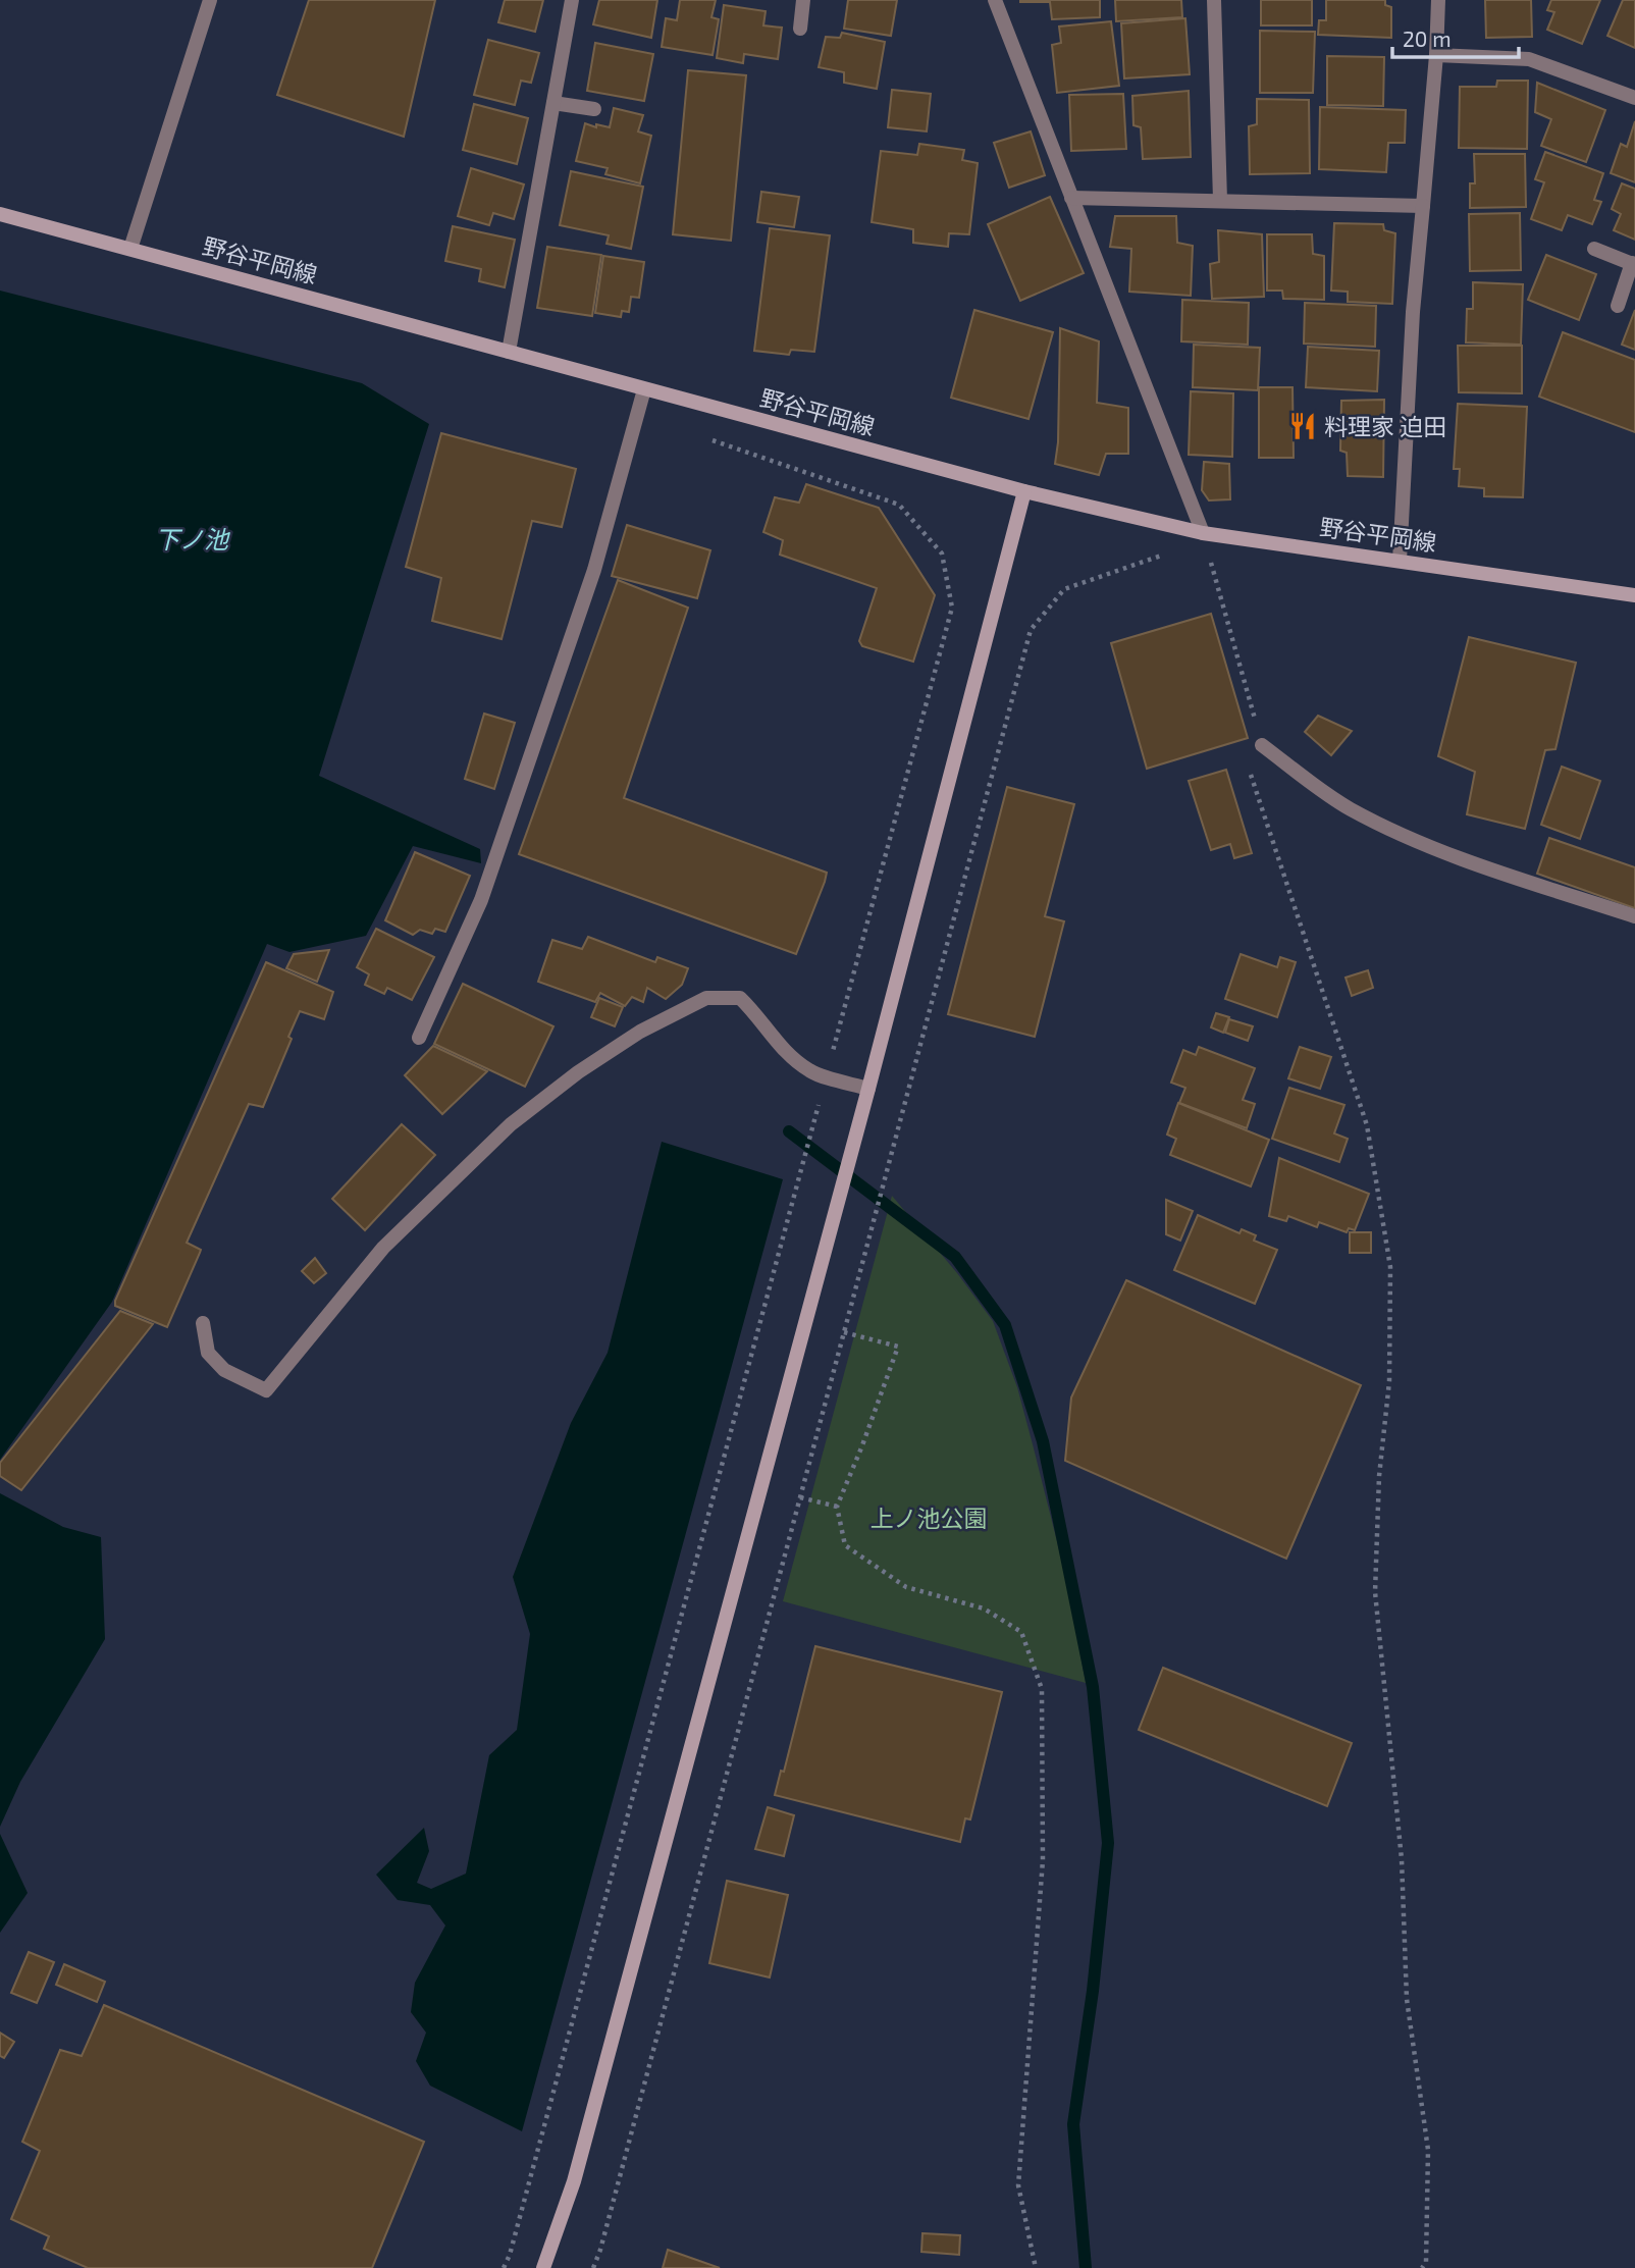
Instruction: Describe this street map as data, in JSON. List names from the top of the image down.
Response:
{
  "streets": {
    "street": ["野谷平岡線"]
  },
  "water": ["下ノ池"],
  "parks": ["上ノ池公園"],
  "places": {
    "restaurant": ["料理家 迫田"]
  },
  "scale_bar": "20 m"
}
